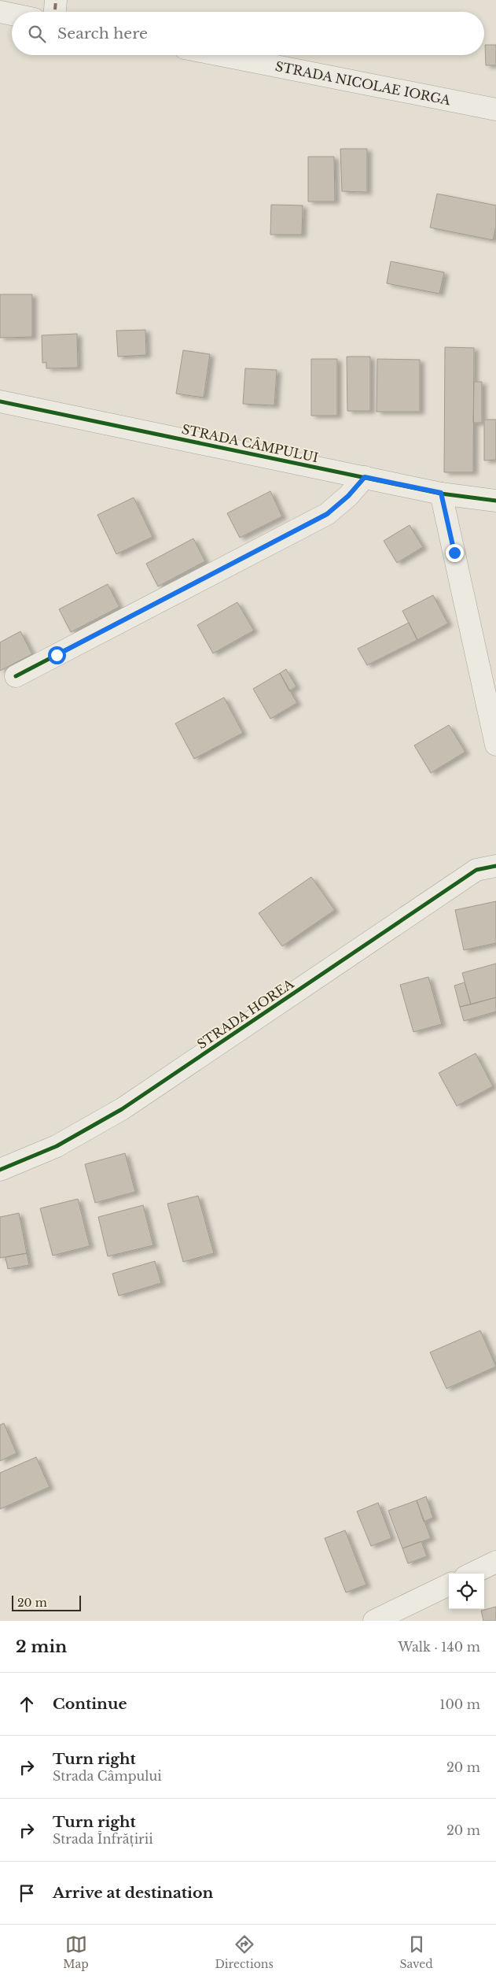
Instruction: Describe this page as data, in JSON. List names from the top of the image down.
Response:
{
  "streets": {
    "street": ["STRADA NICOLAE IORGA", "STRADA CÂMPULUI", "STRADA HOREA"]
  },
  "scale_bar": "20 m",
  "page": {
    "search": "Search here",
    "scale": "20 m",
    "heading": ["2 min", "Walk · 140 m"],
    "list": [
      ["Continue", "100 m"],
      ["Turn right", "Strada Câmpului", "20 m"],
      ["Turn right", "Strada Înfrățirii", "20 m"],
      "Arrive at destination"
    ],
    "nav": ["Map", "Directions", "Saved"]
  }
}
